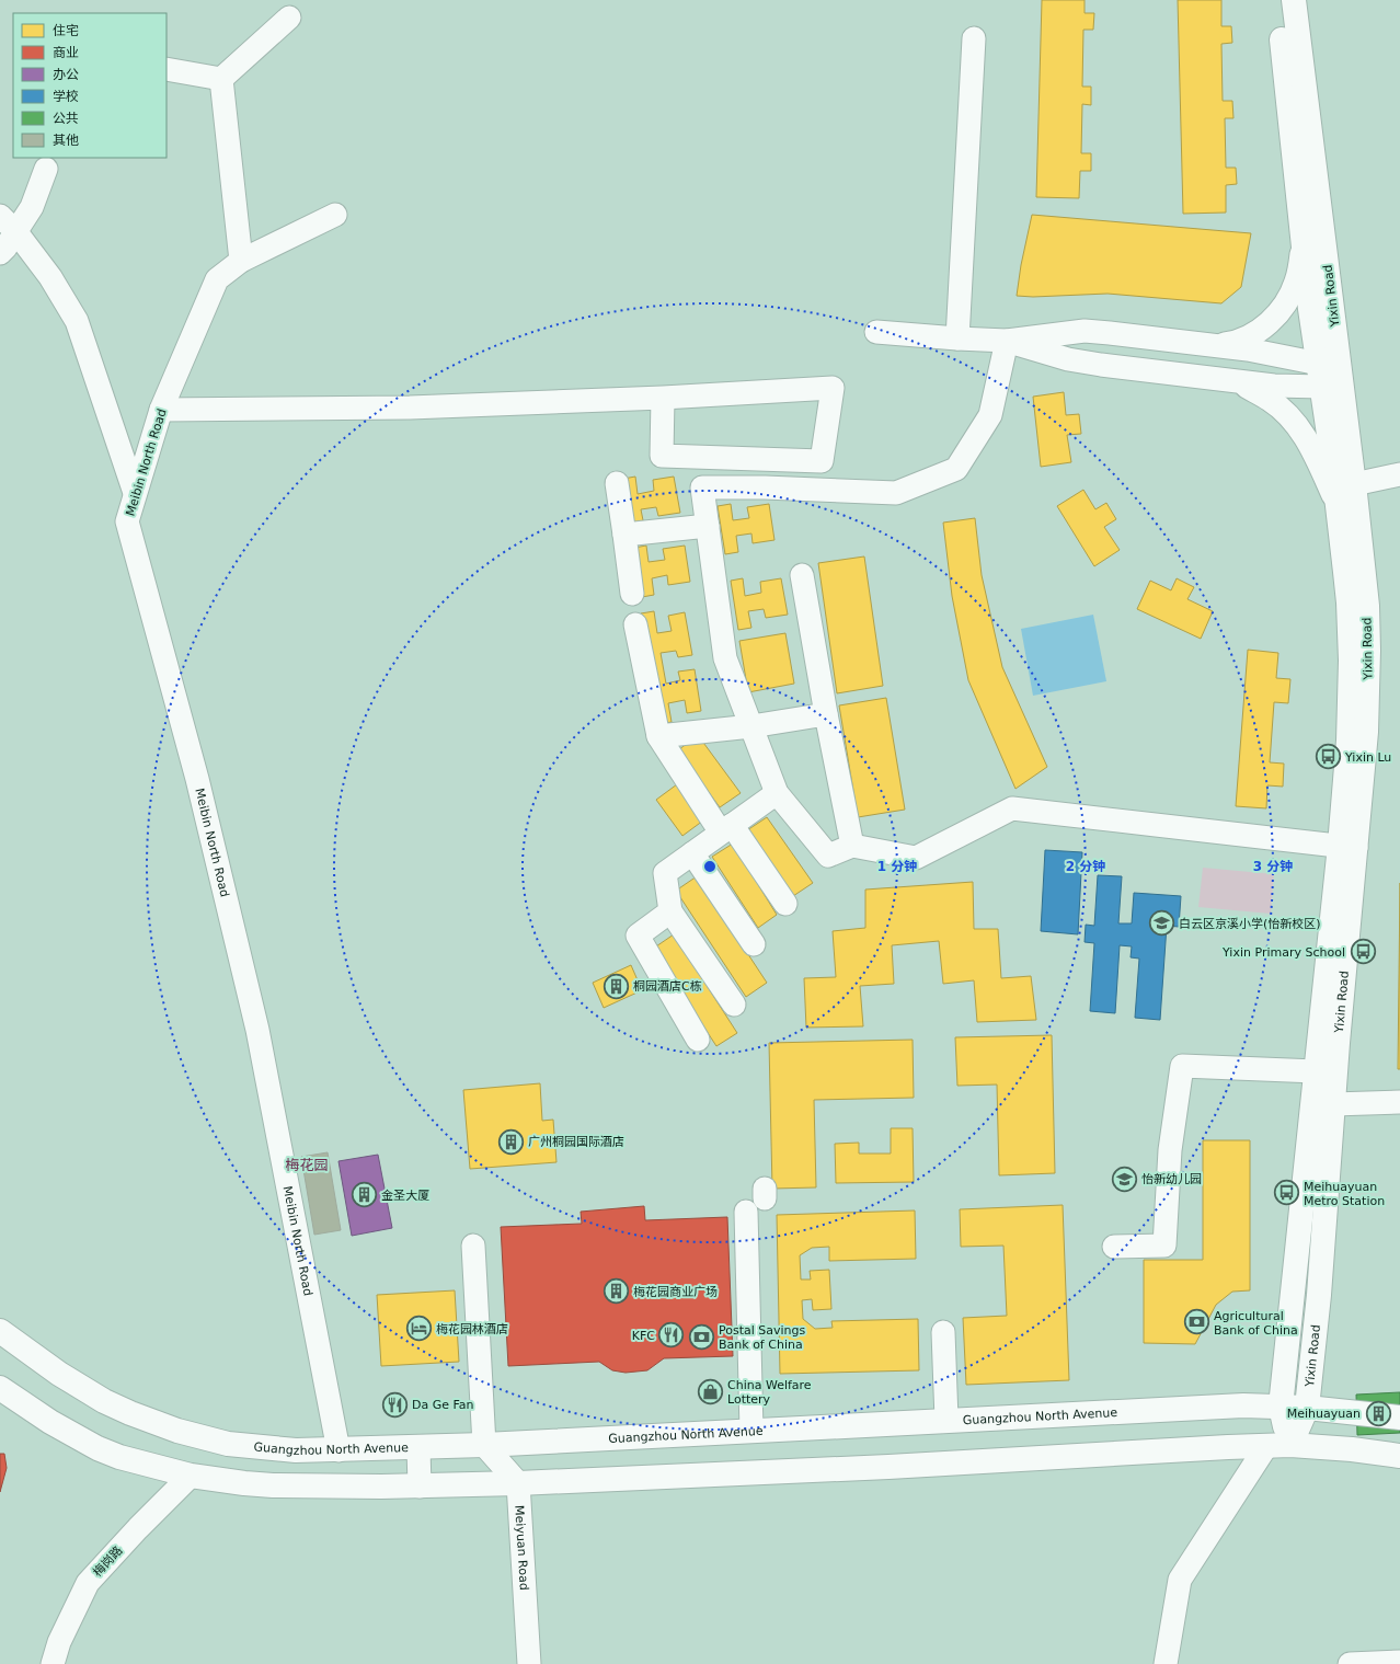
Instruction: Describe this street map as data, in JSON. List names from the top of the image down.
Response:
{
  "streets": {
    "main road": ["Yixin Road", "Guangzhou North Avenue"],
    "street": ["Meibin North Road", "Meiyuan Road", "梅岗路"]
  },
  "crossings": [
    ["Yixin Road", "Guangzhou North Avenue"],
    ["Meibin North Road", "Guangzhou North Avenue"]
  ],
  "districts": ["梅花园"],
  "places": {
    "bus stop": ["Yixin Lu", "Yixin Primary School", "Meihuayuan Metro Station"],
    "school or university": ["白云区京溪小学(怡新校区)", "怡新幼儿园"],
    "building": [
      "桐园酒店C栋",
      "广州桐园国际酒店",
      "金圣大厦",
      "梅花园商业广场",
      "Meihuayuan"
    ],
    "bank": ["Agricultural Bank of China", "Postal Savings Bank of China"],
    "hotel": ["梅花园林酒店"],
    "restaurant": ["KFC", "Da Ge Fan"],
    "shop": ["China Welfare Lottery"]
  },
  "legend": [
    "住宅",
    "商业",
    "办公",
    "学校",
    "公共",
    "其他"
  ],
  "rings": ["1 分钟", "2 分钟", "3 分钟"]
}
